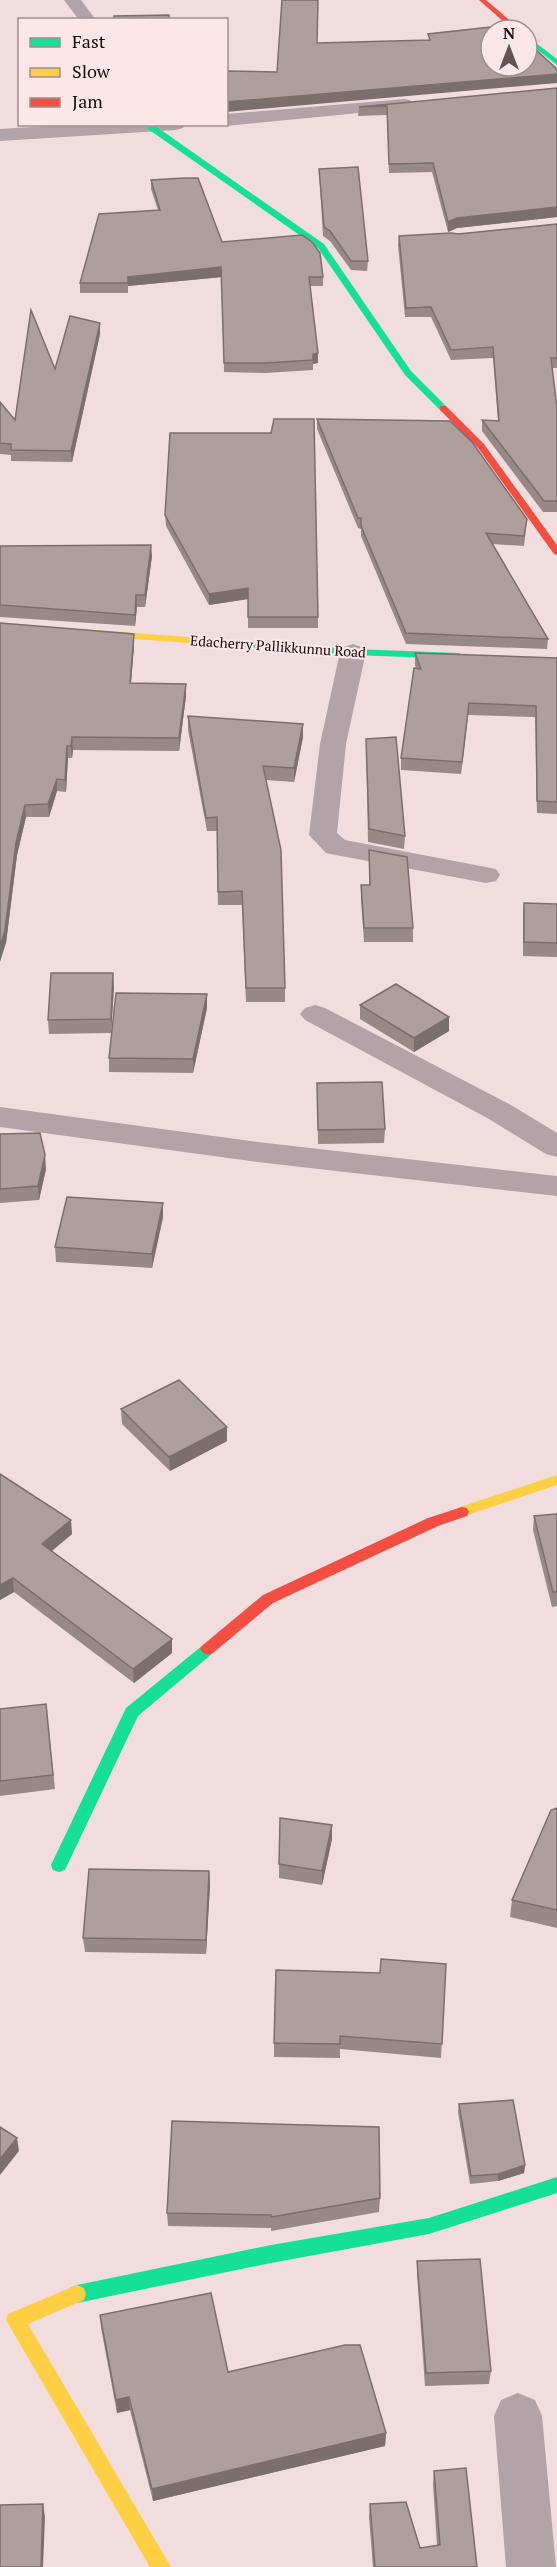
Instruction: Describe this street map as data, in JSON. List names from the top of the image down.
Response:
{
  "streets": {
    "street": ["Edacherry Pallikkunnu Road"]
  },
  "legend": ["Fast", "Slow", "Jam"],
  "north": "top"
}
